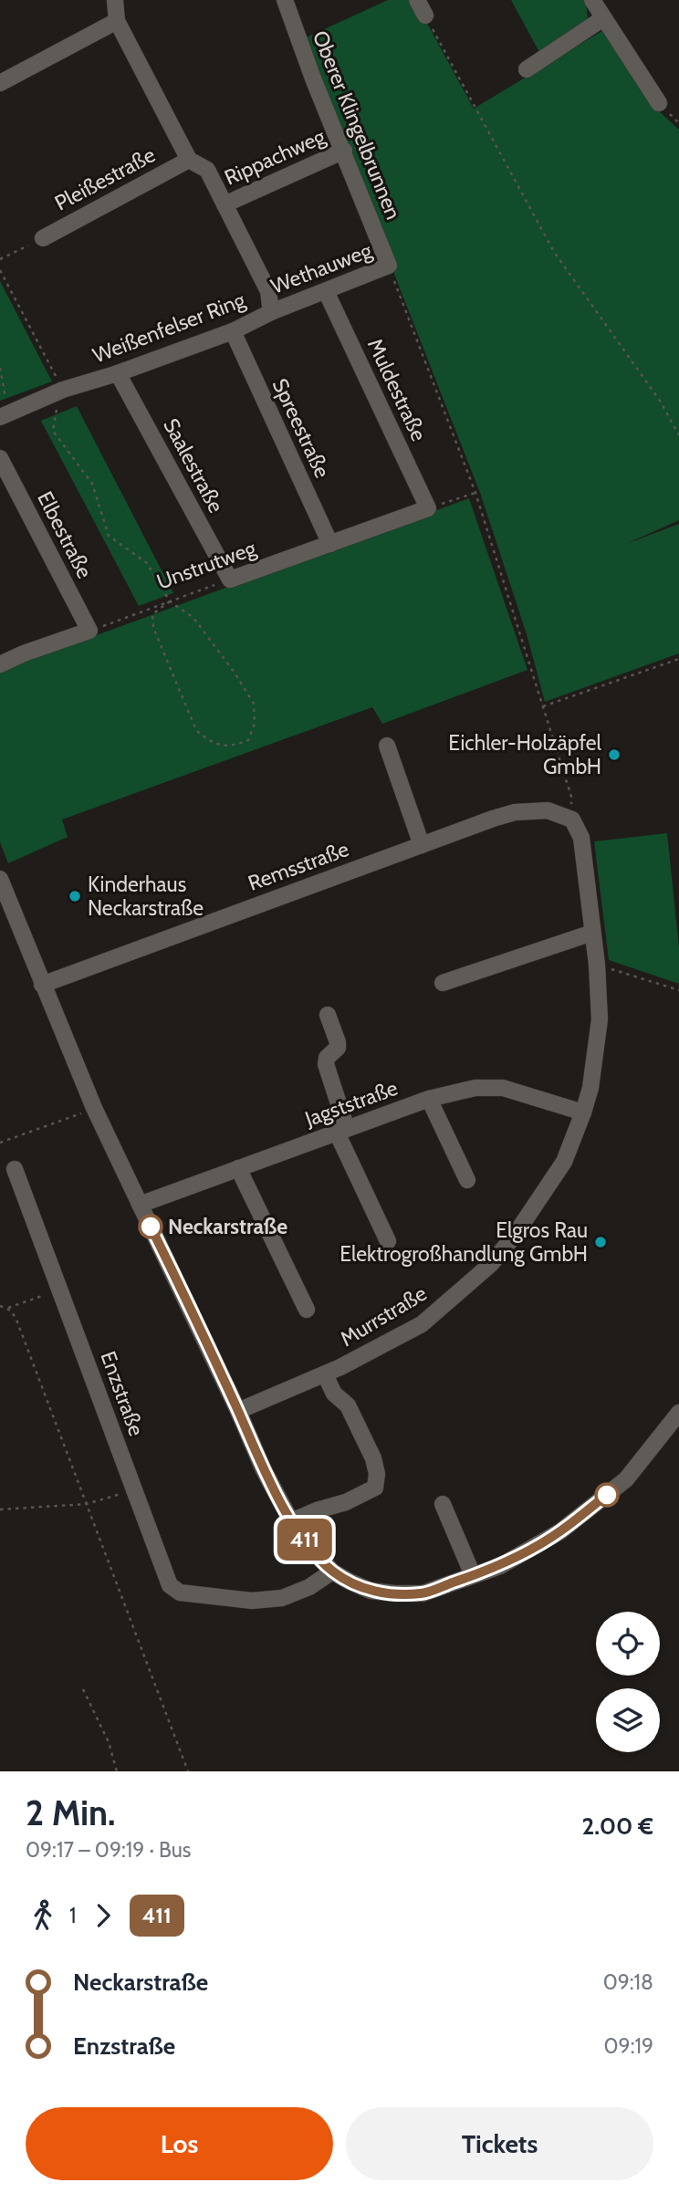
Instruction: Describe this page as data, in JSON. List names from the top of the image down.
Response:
{
  "streets": {
    "street": [
      "Oberer Klingelbrunnen",
      "Rippachweg",
      "Pleißestraße",
      "Wethauweg",
      "Weißenfelser Ring",
      "Muldestraße",
      "Spreestraße",
      "Saalestraße",
      "Elbestraße",
      "Unstrutweg",
      "Remsstraße",
      "Jagststraße",
      "Murrstraße",
      "Enzstraße"
    ]
  },
  "crossings": [
    ["Oberer Klingelbrunnen", "Rippachweg"],
    ["Oberer Klingelbrunnen", "Wethauweg"],
    ["Rippachweg", "Weißenfelser Ring"],
    ["Pleißestraße", "Weißenfelser Ring"],
    ["Wethauweg", "Weißenfelser Ring"],
    ["Wethauweg", "Muldestraße"],
    ["Weißenfelser Ring", "Spreestraße"],
    ["Weißenfelser Ring", "Saalestraße"],
    ["Muldestraße", "Unstrutweg"],
    ["Spreestraße", "Unstrutweg"],
    ["Saalestraße", "Unstrutweg"],
    ["Elbestraße", "Unstrutweg"],
    ["Remsstraße", "Murrstraße"],
    ["Jagststraße", "Murrstraße"]
  ],
  "places": [
    "Eichler-Holzäpfel GmbH",
    "Kinderhaus Neckarstraße",
    "Neckarstraße",
    "Elgros Rau Elektrogroßhandlung GmbH"
  ],
  "lines": ["bus line 411"],
  "page": {
    "on_map": "411",
    "heading": ["2 Min.", "09:17 – 09:19 · Bus", "2.00 €"],
    "legs": ["1", "411"],
    "list": [
      {
        "name": "Neckarstraße",
        "value": "09:18"
      },
      {
        "name": "Enzstraße",
        "value": "09:19"
      }
    ],
    "buttons": ["Los", "Tickets"]
  }
}
